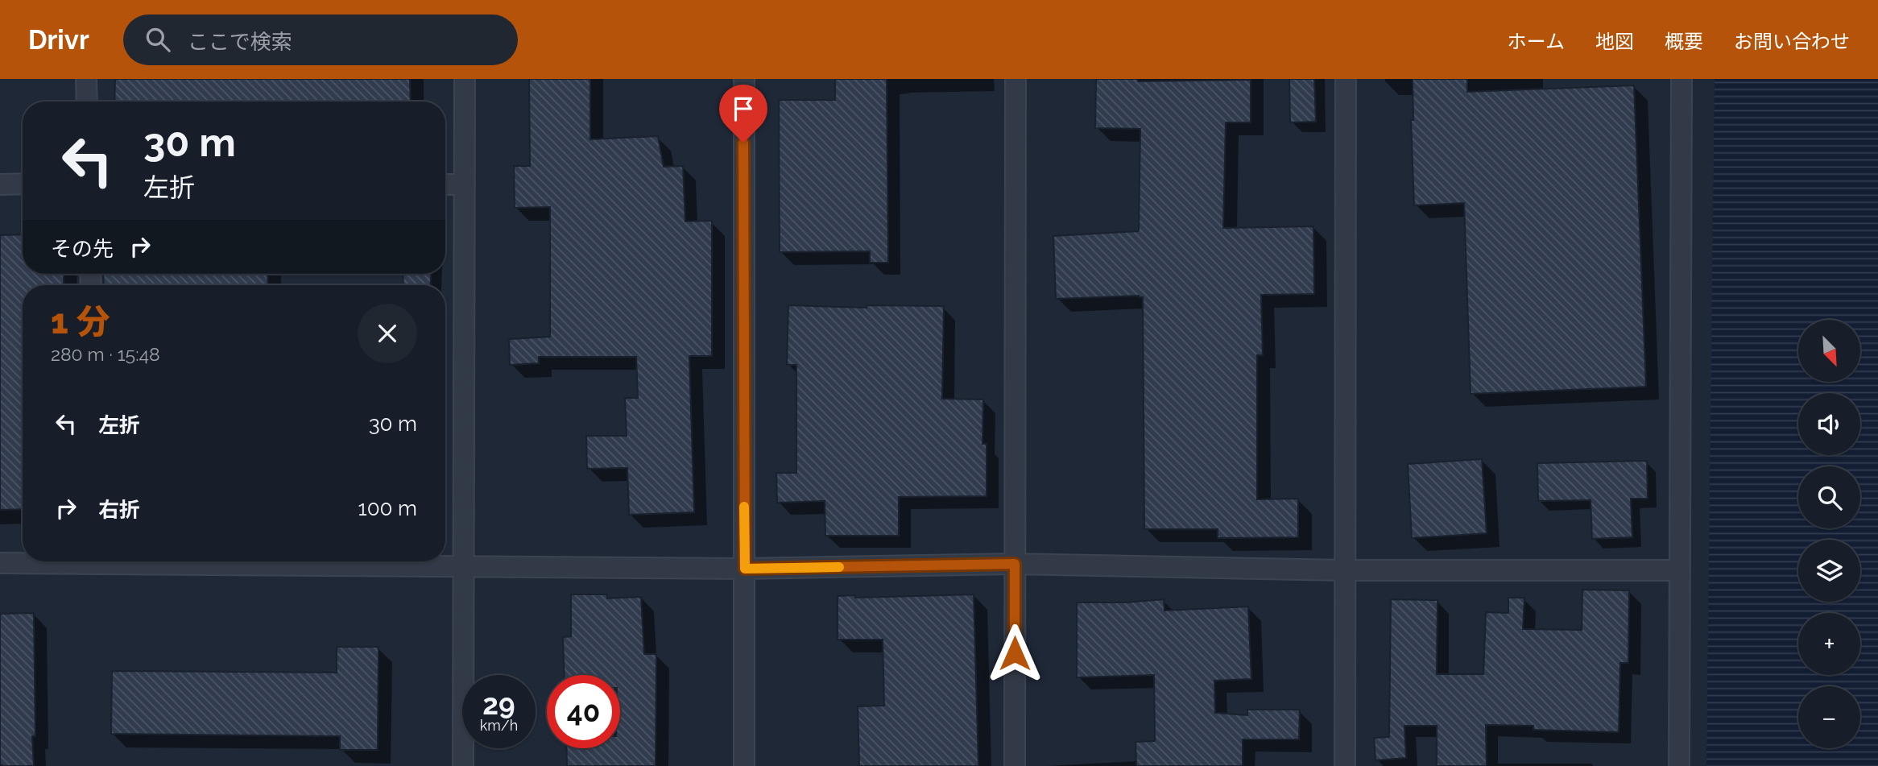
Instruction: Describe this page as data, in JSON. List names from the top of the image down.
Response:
{
  "north": "bottom right",
  "page": {
    "header": "Drivr",
    "search": "ここで検索",
    "nav": [
      "ホーム",
      "地図",
      "概要",
      "お問い合わせ"
    ],
    "turn": ["30 m", "左折"],
    "then": "その先",
    "heading": ["1 分", "280 m · 15:48"],
    "map_buttons": ["+", "−"],
    "list": [
      {
        "name": "左折",
        "value": "30 m"
      },
      {
        "name": "右折",
        "value": "100 m"
      }
    ],
    "speed": "29 km/h",
    "limit": "40"
  }
}
